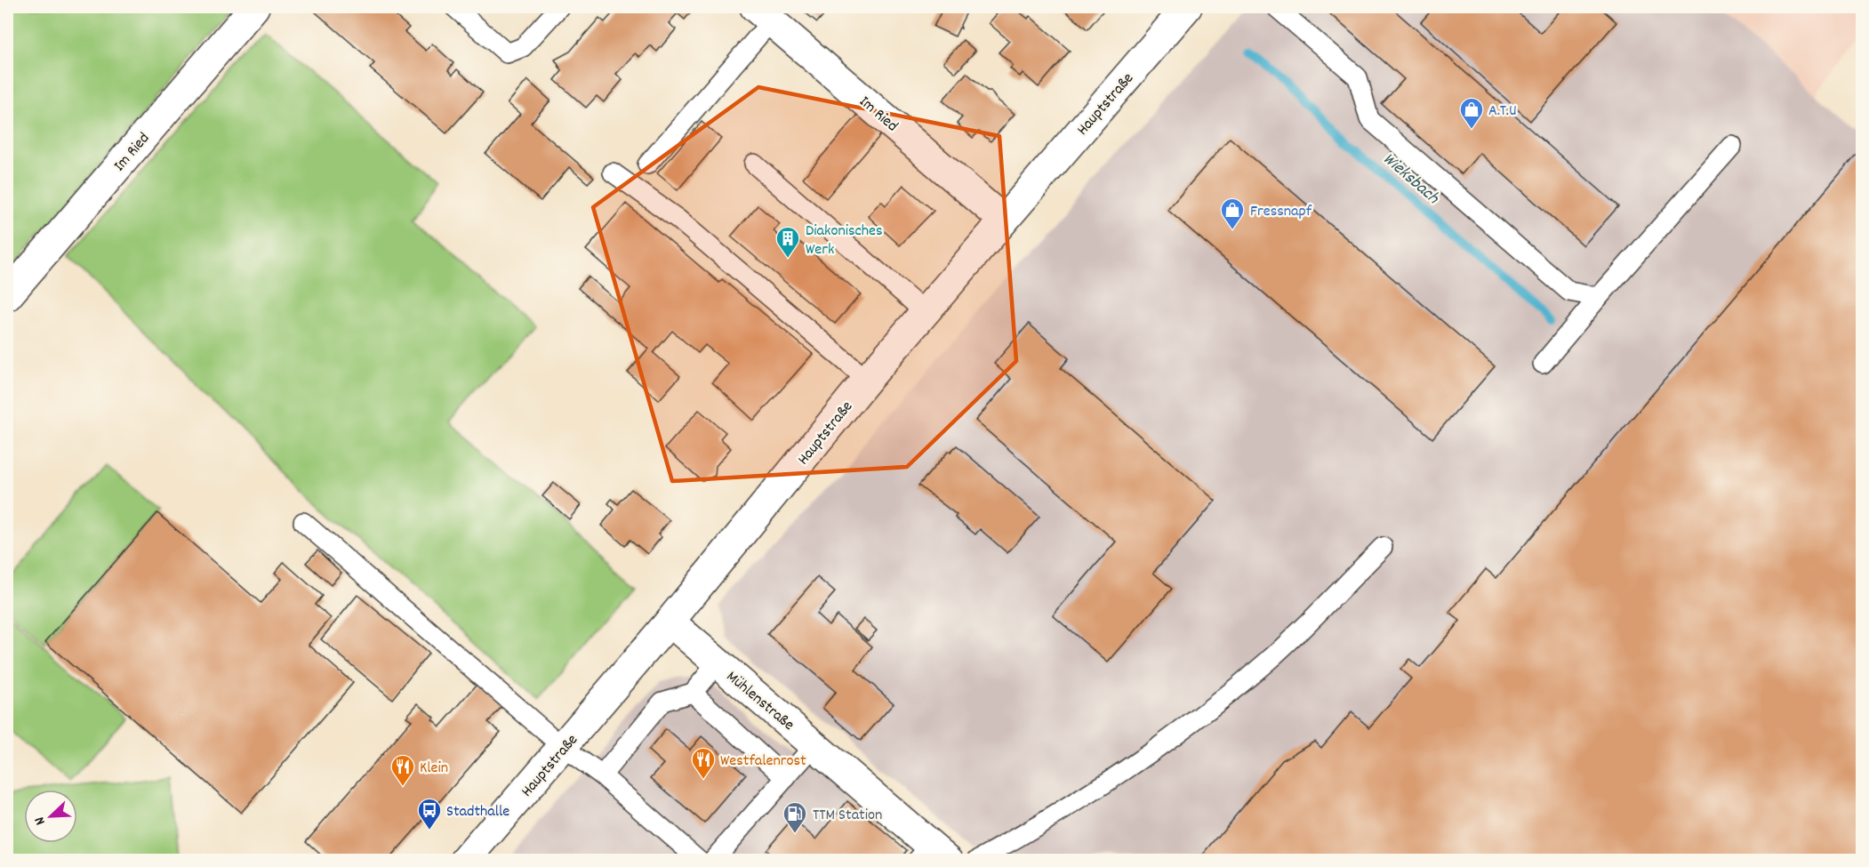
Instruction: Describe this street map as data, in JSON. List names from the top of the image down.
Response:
{
  "streets": {
    "street": ["Hauptstraße", "Im Ried", "Mühlenstraße"]
  },
  "crossings": [
    ["Hauptstraße", "Im Ried"],
    ["Hauptstraße", "Mühlenstraße"]
  ],
  "water": ["Wieksbach"],
  "places": {
    "shop": ["A.T.U", "Fressnapf"],
    "building": ["Diakonisches Werk"],
    "restaurant": ["Westfalenrost", "Klein"],
    "bus stop": ["Stadthalle"],
    "fuel station": ["TTM Station"]
  },
  "north": "bottom left"
}
